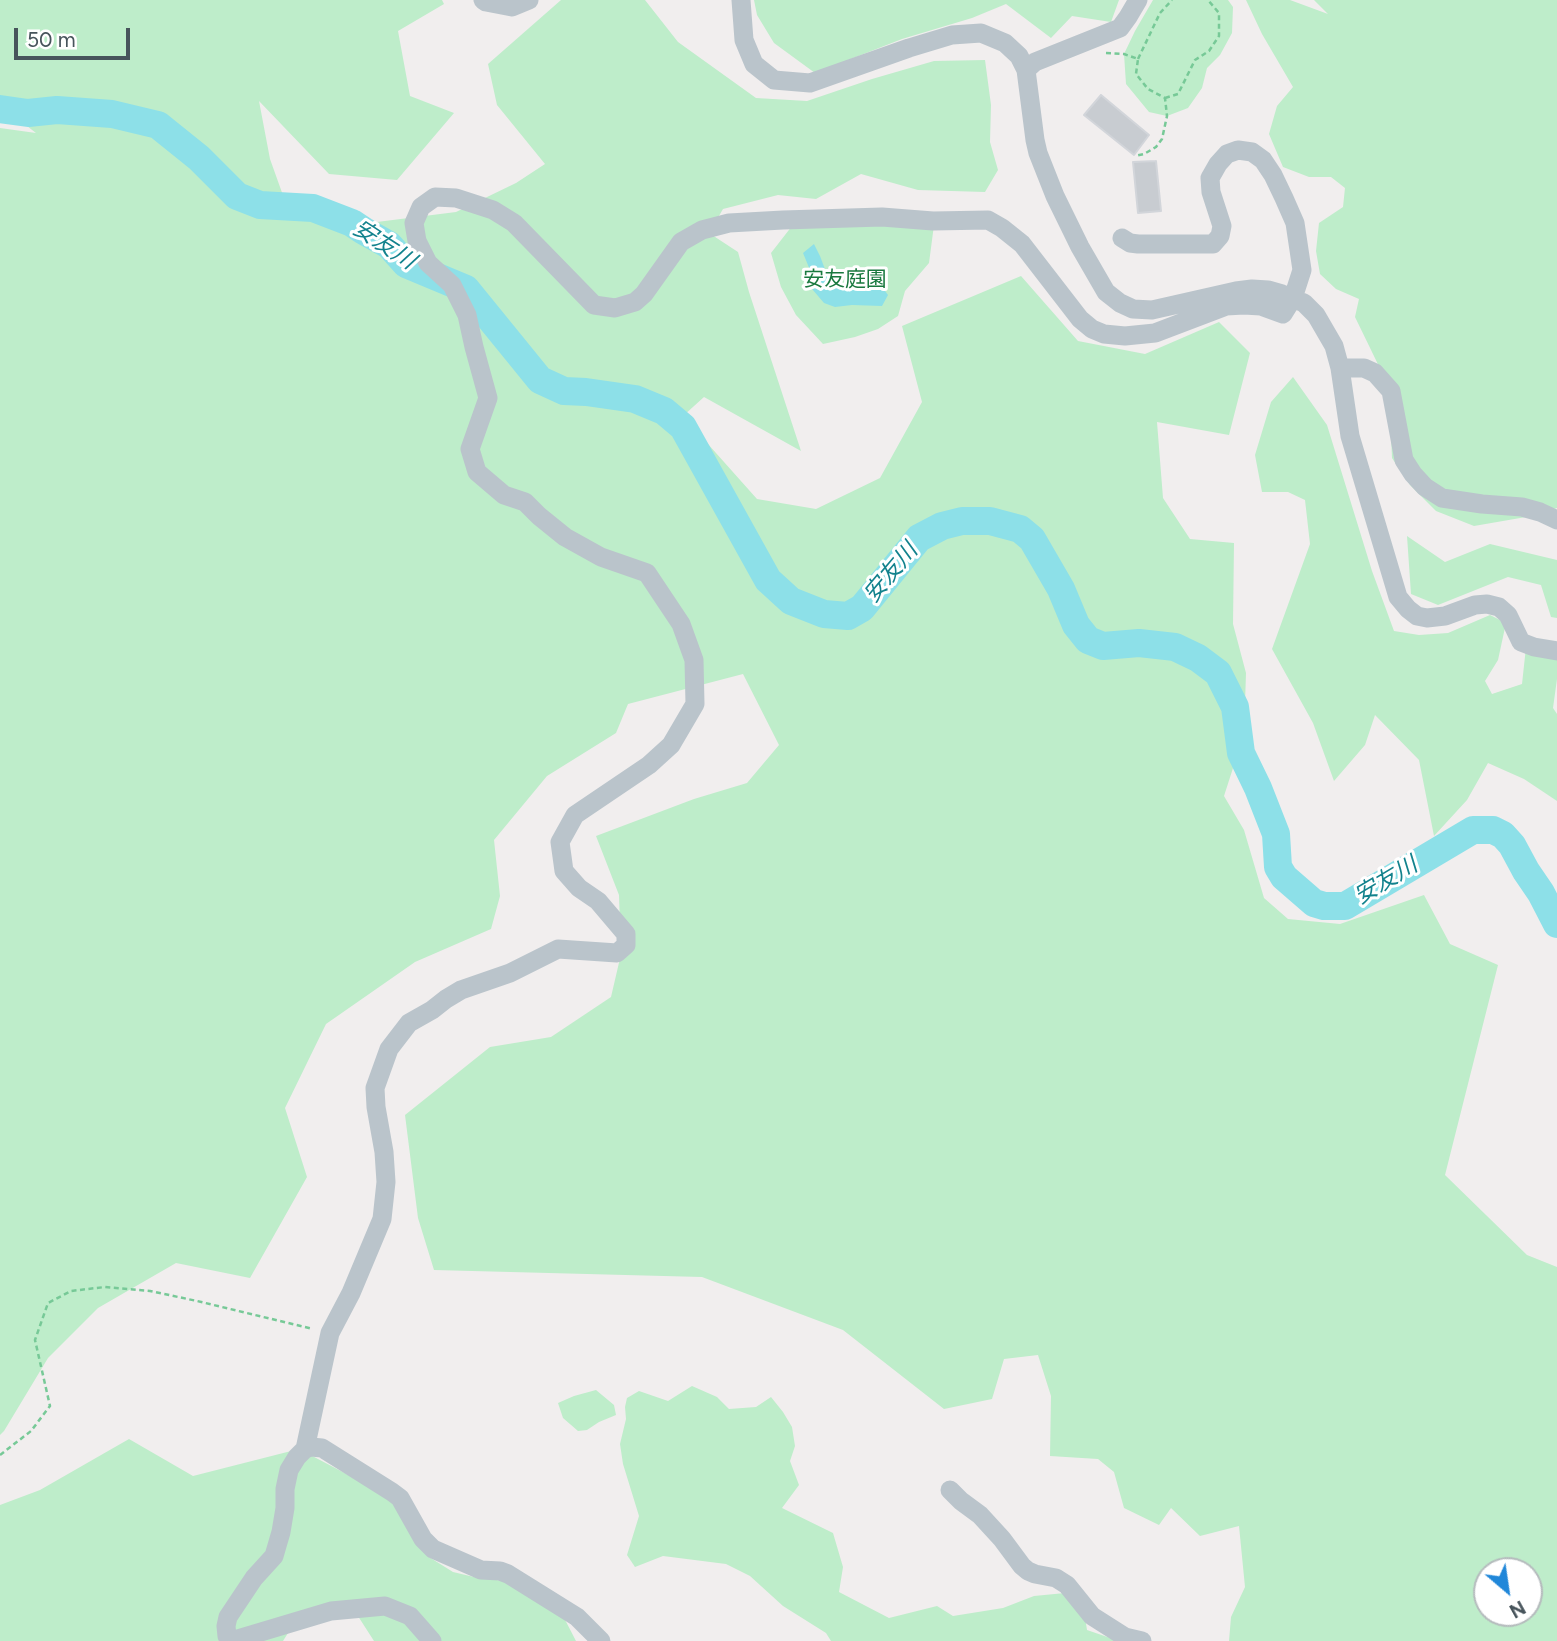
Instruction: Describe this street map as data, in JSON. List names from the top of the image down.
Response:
{
  "water": ["安友川"],
  "parks": ["安友庭園"],
  "scale_bar": "50 m",
  "north": "bottom right"
}
